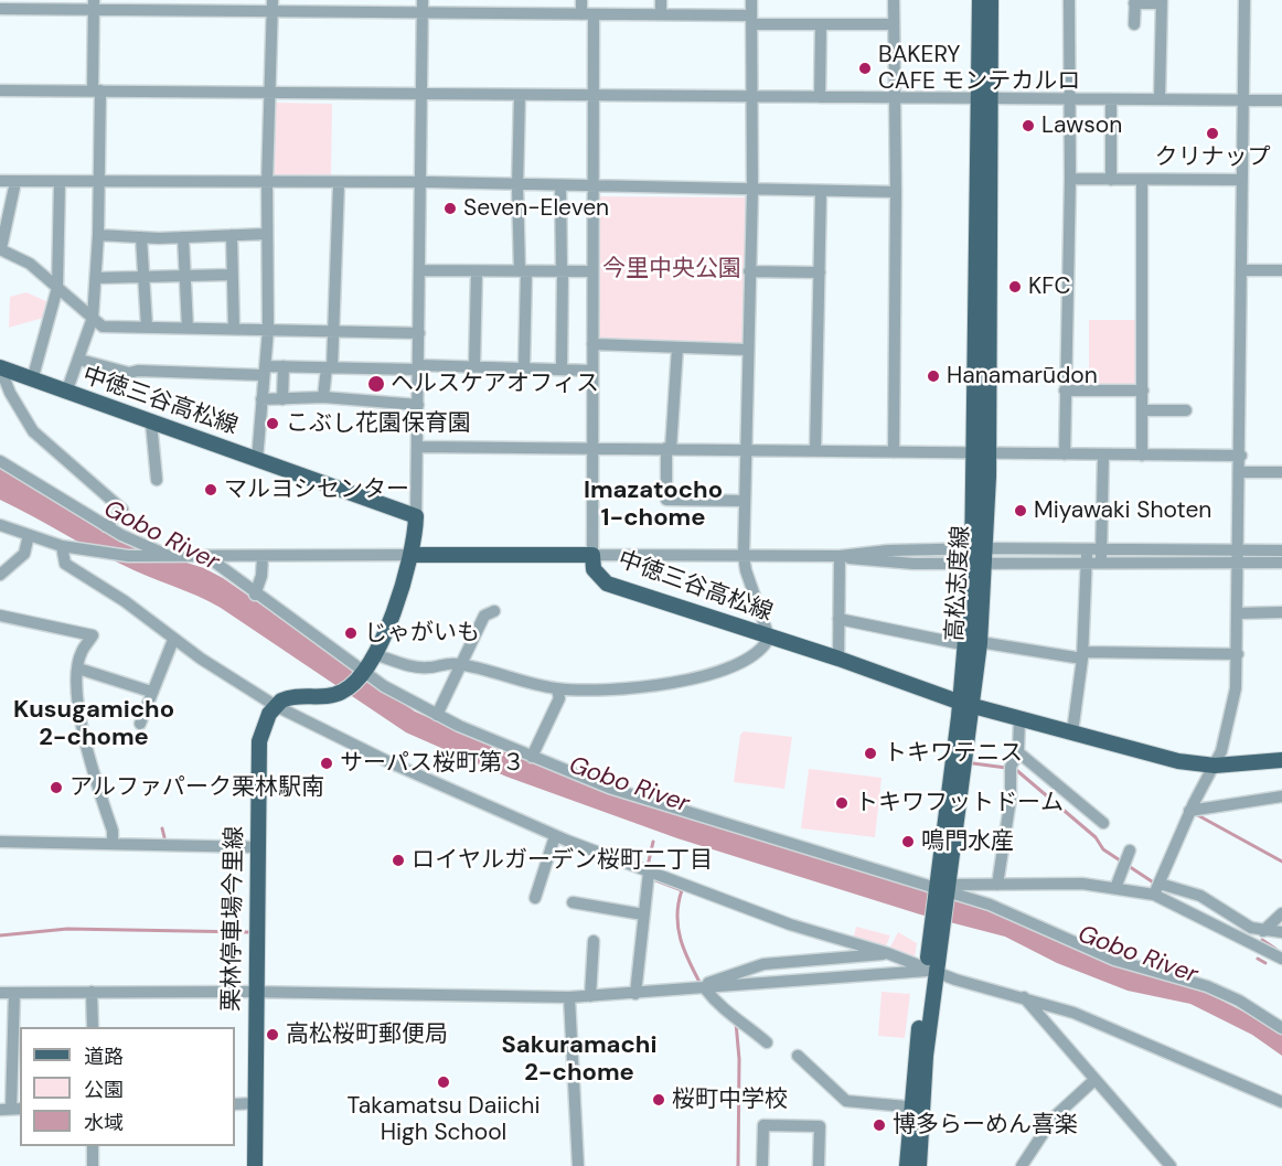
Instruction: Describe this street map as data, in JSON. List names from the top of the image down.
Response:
{
  "streets": {
    "main road": ["中徳三谷高松線", "高松志度線", "栗林停車場今里線"]
  },
  "crossings": [
    ["中徳三谷高松線", "高松志度線"]
  ],
  "districts": ["Imazatocho 1-chome", "Kusugamicho 2-chome", "Sakuramachi 2-chome"],
  "water": ["Gobo River"],
  "parks": ["今里中央公園"],
  "places": [
    "BAKERY CAFE モンテカルロ",
    "Lawson",
    "クリナップ",
    "Seven-Eleven",
    "KFC",
    "Hanamarūdon",
    "ヘルスケアオフィス",
    "こぶし花園保育園",
    "マルヨシセンター",
    "Miyawaki Shoten",
    "じゃがいも",
    "トキワテニス",
    "サーパス桜町第３",
    "アルファパーク栗林駅南",
    "トキワフットドーム",
    "鳴門水産",
    "ロイヤルガーデン桜町二丁目",
    "高松桜町郵便局",
    "Takamatsu Daiichi High School",
    "桜町中学校",
    "博多らーめん喜楽"
  ],
  "legend": ["道路", "公園", "水域"]
}
